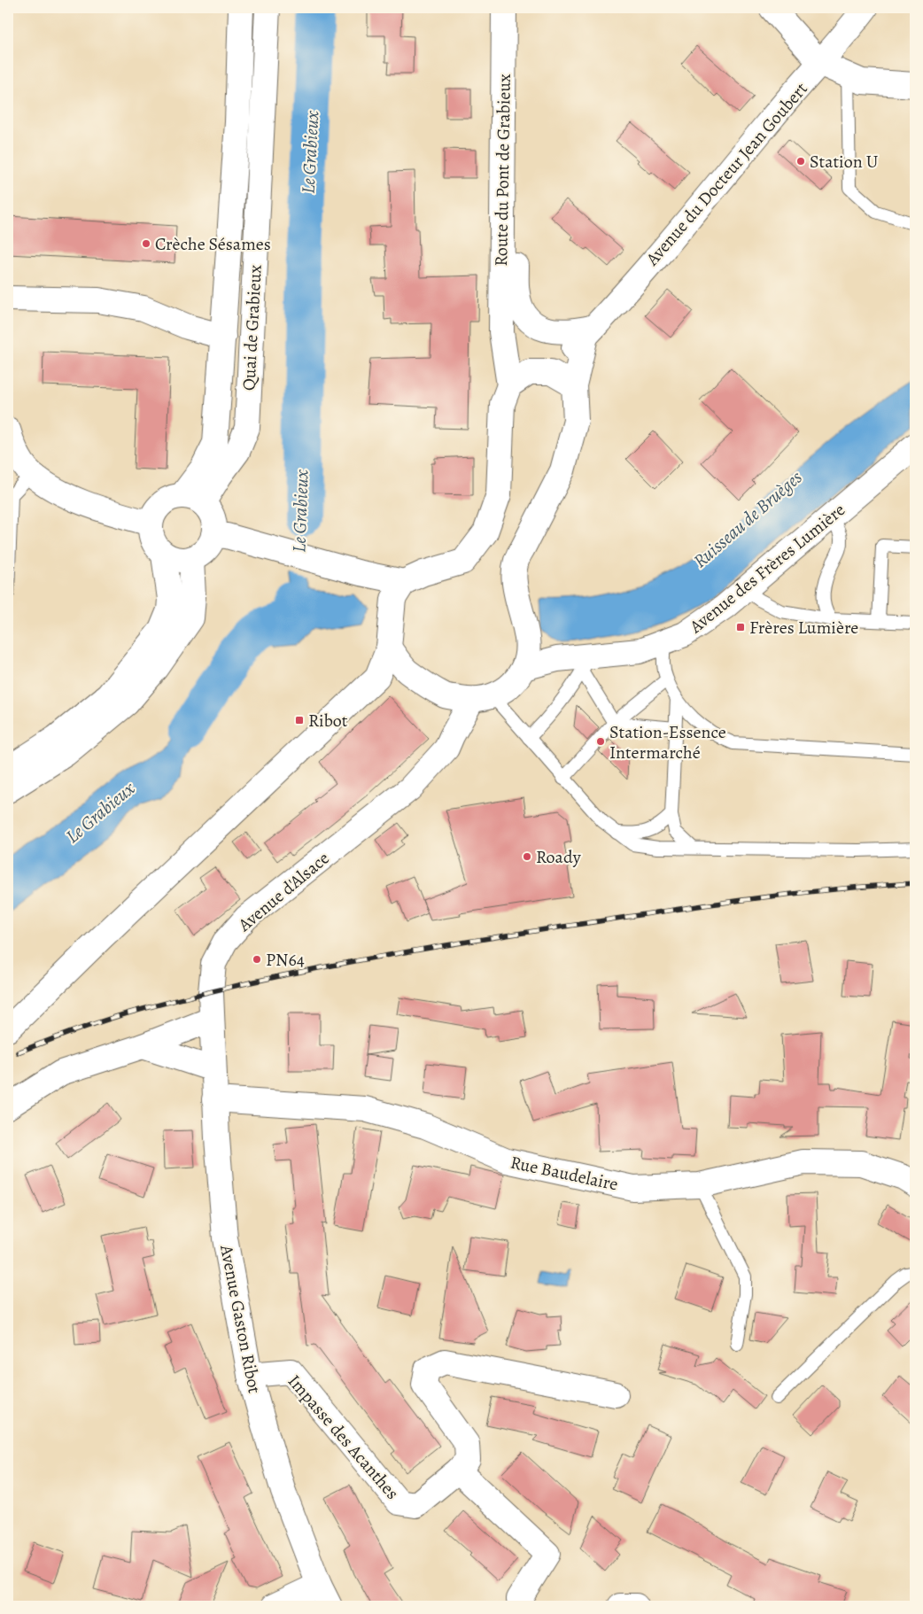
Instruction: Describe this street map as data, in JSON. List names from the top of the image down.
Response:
{
  "streets": {
    "street": [
      "Route du Pont de Grabieux",
      "Avenue du Docteur Jean Goubert",
      "Quai de Grabieux",
      "Avenue des Frères Lumière",
      "Avenue d'Alsace",
      "Rue Baudelaire",
      "Avenue Gaston Ribot",
      "Impasse des Acanthes"
    ]
  },
  "crossings": [
    ["Route du Pont de Grabieux", "Avenue du Docteur Jean Goubert"],
    ["Avenue d'Alsace", "Avenue Gaston Ribot"],
    ["Rue Baudelaire", "Avenue Gaston Ribot"],
    ["Avenue Gaston Ribot", "Impasse des Acanthes"]
  ],
  "water": ["Le Grabieux", "Ruisseau de Bruèges"],
  "places": {
    "other": [
      "Station U",
      "Crèche Sésames",
      "Station-Essence Intermarché",
      "Roady",
      "PN64"
    ],
    "transit": ["Frères Lumière", "Ribot"]
  }
}
